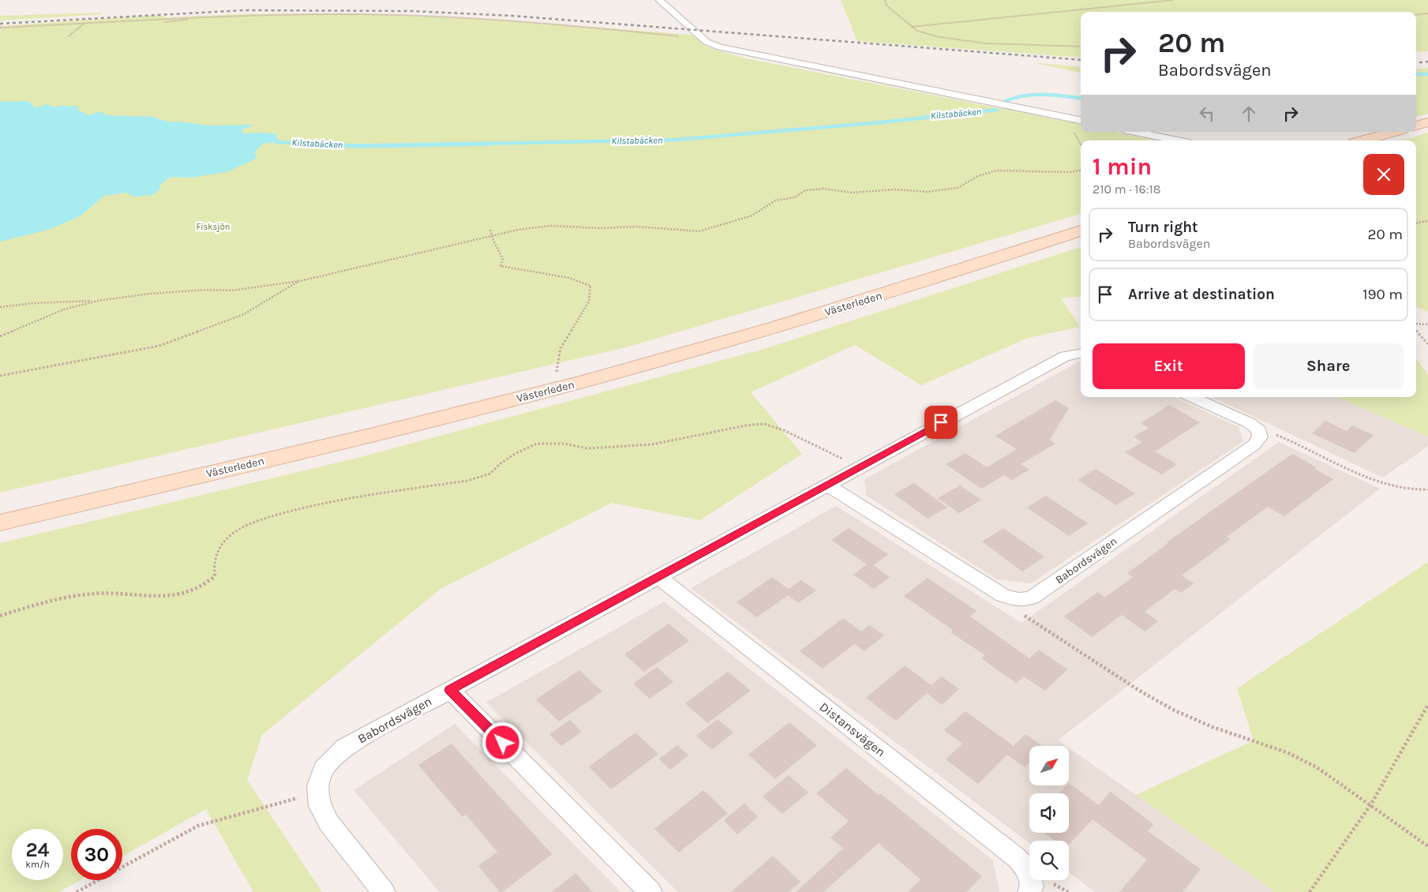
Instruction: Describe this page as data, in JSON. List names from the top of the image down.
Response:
{
  "streets": {
    "street": ["Västerleden", "Babordsvägen", "Distansvägen"]
  },
  "crossings": [
    ["Babordsvägen", "Distansvägen"]
  ],
  "water": ["Kilstabäcken"],
  "parks": ["Fisksjön"],
  "north": "top right",
  "page": {
    "turn": ["20 m", "Babordsvägen"],
    "heading": ["1 min", "210 m · 16:18"],
    "list": [
      {
        "name": "Turn right",
        "note": "Babordsvägen",
        "value": "20 m"
      },
      {
        "name": "Arrive at destination",
        "value": "190 m"
      }
    ],
    "buttons": ["Exit", "Share"],
    "speed": "24 km/h",
    "limit": "30"
  }
}
